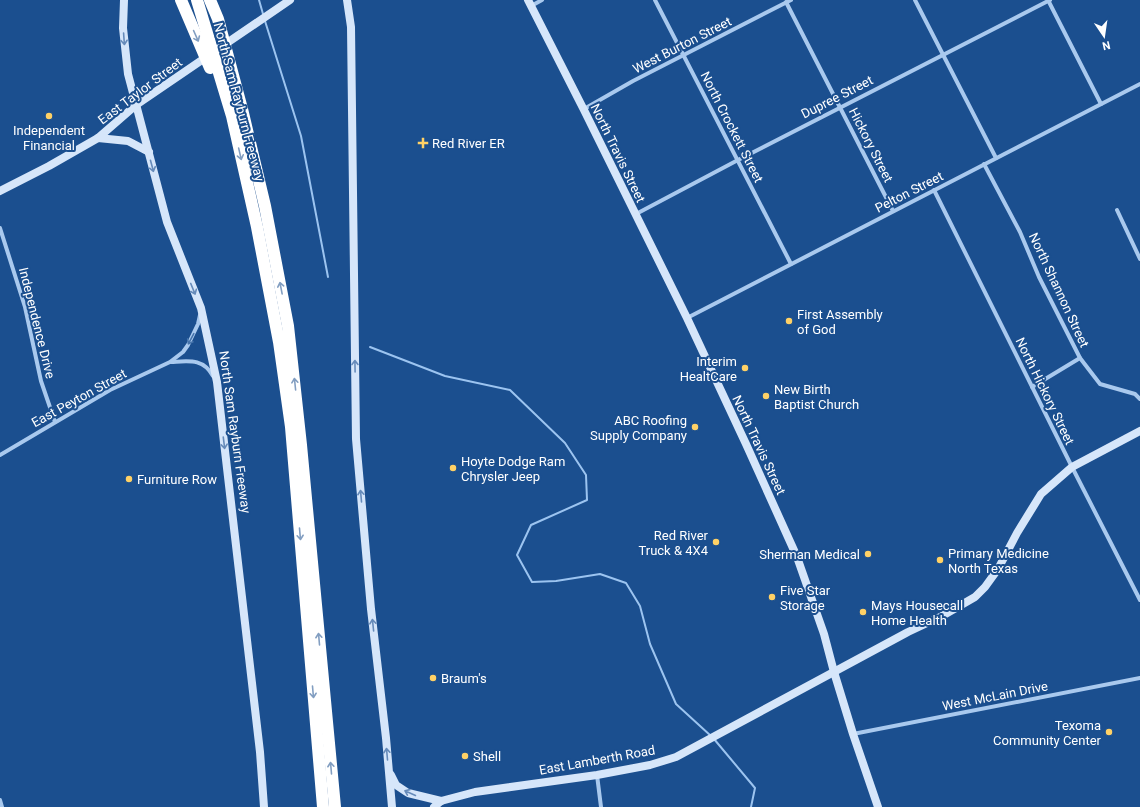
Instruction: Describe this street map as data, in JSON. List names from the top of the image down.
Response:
{
  "streets": {
    "highway": ["North Sam Rayburn Freeway"],
    "main road": ["East Taylor Street", "North Travis Street", "East Lamberth Road"],
    "street": [
      "West Burton Street",
      "Dupree Street",
      "North Crockett Street",
      "Hickory Street",
      "Pelton Street",
      "North Shannon Street",
      "Independence Drive",
      "North Hickory Street",
      "East Peyton Street",
      "West McLain Drive"
    ]
  },
  "crossings": [
    ["West Burton Street", "North Crockett Street"],
    ["West Burton Street", "Hickory Street"],
    ["West Burton Street", "North Travis Street"],
    ["East Taylor Street", "North Sam Rayburn Freeway"],
    ["Dupree Street", "North Crockett Street"],
    ["Dupree Street", "Hickory Street"],
    ["Dupree Street", "North Travis Street"],
    ["North Sam Rayburn Freeway", "East Peyton Street"],
    ["North Crockett Street", "Pelton Street"],
    ["Hickory Street", "Pelton Street"],
    ["North Travis Street", "Pelton Street"],
    ["North Travis Street", "West McLain Drive"],
    ["North Travis Street", "East Lamberth Road"],
    ["Pelton Street", "North Shannon Street"],
    ["Pelton Street", "North Hickory Street"],
    ["Independence Drive", "East Peyton Street"],
    ["North Hickory Street", "East Lamberth Road"]
  ],
  "places": {
    "other": [
      "Independent Financial",
      "First Assembly of God",
      "Interim HealtCare",
      "New Birth Baptist Church",
      "ABC Roofing Supply Company",
      "Hoyte Dodge Ram Chrysler Jeep",
      "Furniture Row",
      "Red River Truck & 4X4",
      "Sherman Medical",
      "Primary Medicine North Texas",
      "Five Star Storage",
      "Mays Housecall Home Health",
      "Braum's",
      "Texoma Community Center",
      "Shell"
    ],
    "health": ["Red River ER"]
  },
  "north": "bottom"
}
